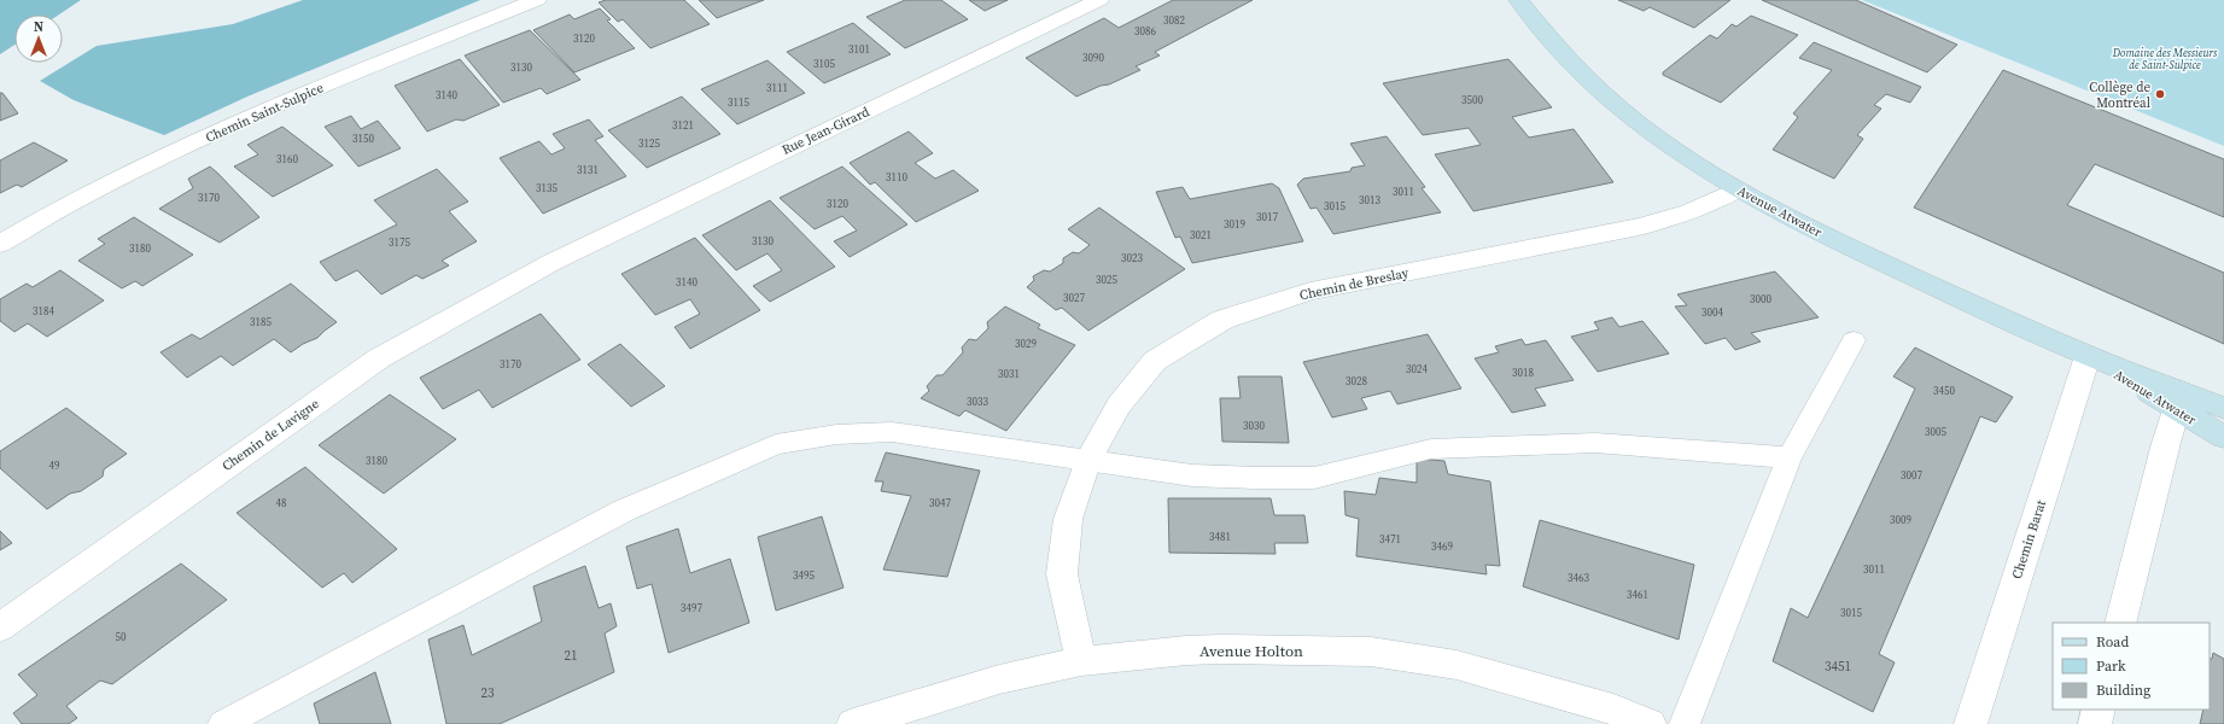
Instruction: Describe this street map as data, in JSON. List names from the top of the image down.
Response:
{
  "streets": {
    "main road": ["Avenue Atwater"],
    "street": [
      "Chemin Saint-Sulpice",
      "Rue Jean-Girard",
      "Chemin de Breslay",
      "Chemin de Lavigne",
      "Chemin Barat",
      "Avenue Holton"
    ]
  },
  "crossings": [
    ["Rue Jean-Girard", "Chemin de Lavigne"],
    ["Avenue Atwater", "Chemin de Breslay"],
    ["Avenue Atwater", "Chemin Barat"],
    ["Chemin de Breslay", "Avenue Holton"]
  ],
  "parks": ["Domaine des Messieurs de Saint-Sulpice"],
  "places": ["Collège de Montréal"],
  "house_numbers": [
    "3082",
    "3086",
    "3120",
    "3101",
    "3090",
    "3105",
    "3130",
    "3111",
    "3140",
    "3500",
    "3115",
    "3121",
    "3150",
    "3125",
    "3160",
    "3131",
    "3110",
    "3135",
    "3011",
    "3170",
    "3013",
    "3120",
    "3015",
    "3017",
    "3019",
    "3021",
    "3130",
    "3175",
    "3180",
    "3023",
    "3025",
    "3140",
    "3027",
    "3000",
    "3184",
    "3004",
    "3185",
    "3029",
    "3170",
    "3024",
    "3018",
    "3031",
    "3028",
    "3450",
    "3033",
    "3030",
    "3005",
    "3180",
    "49",
    "3007",
    "48",
    "3047",
    "3009",
    "3481",
    "3471",
    "3469",
    "3011",
    "3495",
    "3463",
    "3461",
    "3497",
    "3015",
    "50",
    "21",
    "3451",
    "23"
  ],
  "legend": ["Road", "Park", "Building"],
  "north": "top"
}
